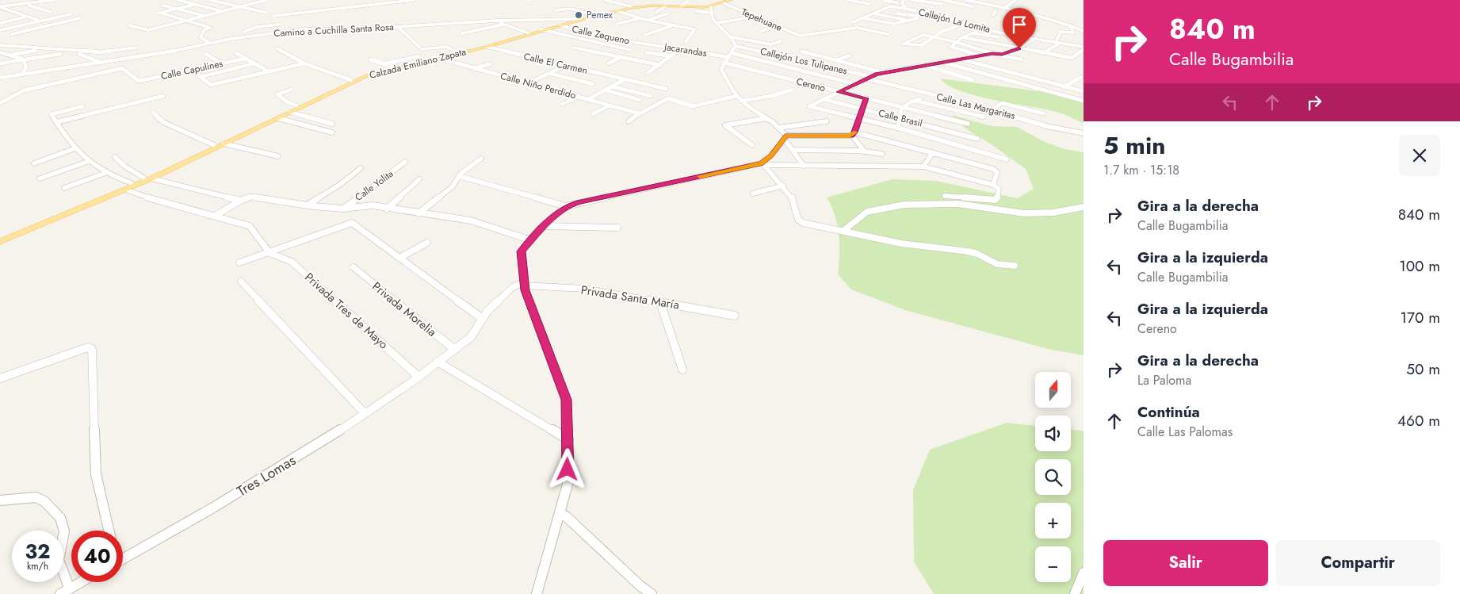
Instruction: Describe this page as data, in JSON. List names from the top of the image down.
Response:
{
  "streets": {
    "main road": ["Calzada Emiliano Zapata"],
    "street": [
      "Tepehuane",
      "Callejón La Lomita",
      "Camino a Cuchilla Santa Rosa",
      "Calle Zequeno",
      "Jacarandas",
      "Callejón Los Tulipanes",
      "Calle El Carmen",
      "Calle Capulines",
      "Cereno",
      "Calle Niño Perdido",
      "Calle Las Margaritas",
      "Calle Brasil",
      "Calle Yolita",
      "Privada Santa María",
      "Privada Morelia",
      "Privada Tres de Mayo",
      "Tres Lomas"
    ]
  },
  "crossings": [
    ["Tepehuane", "Calzada Emiliano Zapata"],
    ["Camino a Cuchilla Santa Rosa", "Calzada Emiliano Zapata"],
    ["Calle Zequeno", "Jacarandas"],
    ["Calle Zequeno", "Calzada Emiliano Zapata"],
    ["Callejón Los Tulipanes", "Calle Las Margaritas"],
    ["Calzada Emiliano Zapata", "Calle El Carmen"],
    ["Calzada Emiliano Zapata", "Calle Niño Perdido"],
    ["Privada Santa María", "Tres Lomas"],
    ["Privada Morelia", "Tres Lomas"],
    ["Privada Tres de Mayo", "Tres Lomas"]
  ],
  "places": ["Pemex"],
  "north": "top",
  "page": {
    "turn": ["840 m", "Calle Bugambilia"],
    "heading": ["5 min", "1.7 km · 15:18"],
    "list": [
      {
        "name": "Gira a la derecha",
        "note": "Calle Bugambilia",
        "value": "840 m"
      },
      {
        "name": "Gira a la izquierda",
        "note": "Calle Bugambilia",
        "value": "100 m"
      },
      {
        "name": "Gira a la izquierda",
        "note": "Cereno",
        "value": "170 m"
      },
      {
        "name": "Gira a la derecha",
        "note": "La Paloma",
        "value": "50 m"
      },
      {
        "name": "Continúa",
        "note": "Calle Las Palomas",
        "value": "460 m"
      }
    ],
    "map_buttons": ["+", "−"],
    "speed": "32 km/h",
    "limit": "40",
    "buttons": ["Salir", "Compartir"]
  }
}
